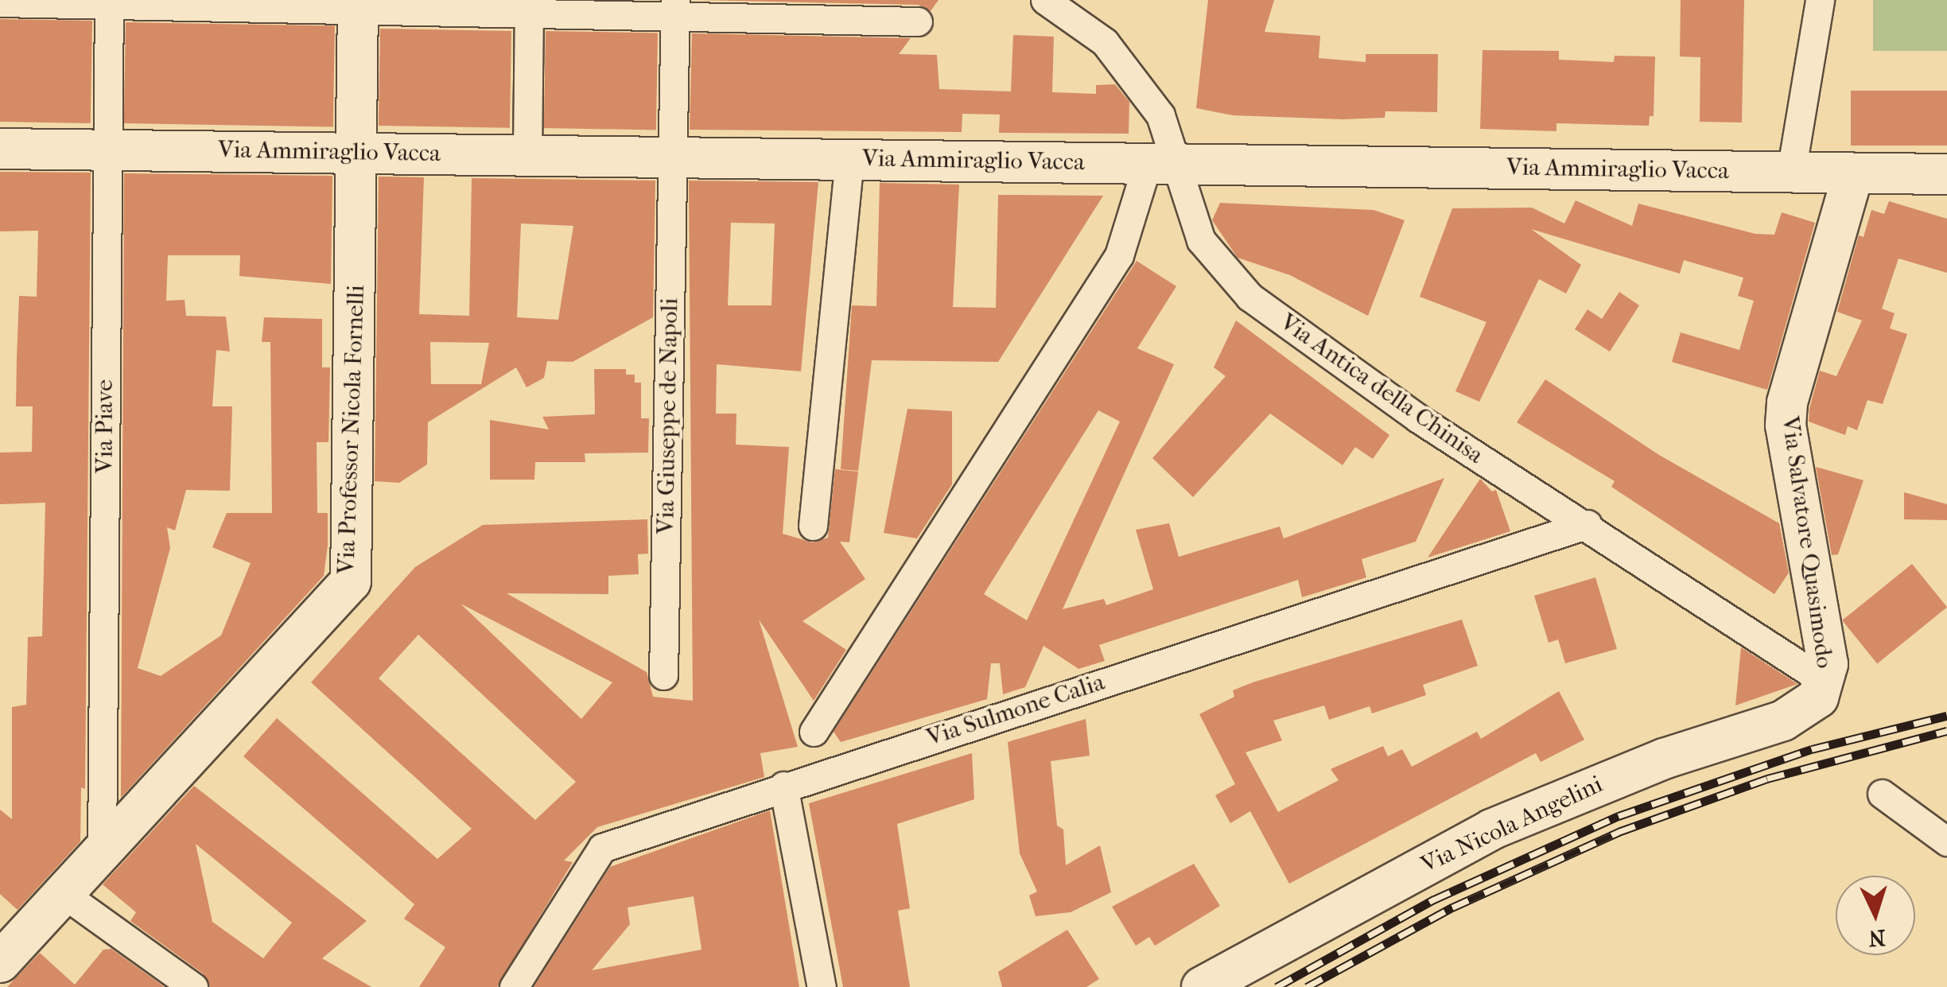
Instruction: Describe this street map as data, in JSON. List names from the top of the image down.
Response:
{
  "streets": {
    "street": [
      "Via Ammiraglio Vacca",
      "Via Antica della Chinisa",
      "Via Giuseppe de Napoli",
      "Via Piave",
      "Via Professor Nicola Fornelli",
      "Via Salvatore Quasimodo",
      "Via Sulmone Calia",
      "Via Nicola Angelini"
    ]
  },
  "crossings": [
    ["Via Ammiraglio Vacca", "Via Antica della Chinisa"],
    ["Via Ammiraglio Vacca", "Via Giuseppe de Napoli"],
    ["Via Ammiraglio Vacca", "Via Piave"],
    ["Via Ammiraglio Vacca", "Via Professor Nicola Fornelli"],
    ["Via Ammiraglio Vacca", "Via Salvatore Quasimodo"],
    ["Via Antica della Chinisa", "Via Salvatore Quasimodo"],
    ["Via Antica della Chinisa", "Via Sulmone Calia"],
    ["Via Antica della Chinisa", "Via Nicola Angelini"],
    ["Via Piave", "Via Professor Nicola Fornelli"],
    ["Via Salvatore Quasimodo", "Via Nicola Angelini"]
  ],
  "north": "bottom"
}
